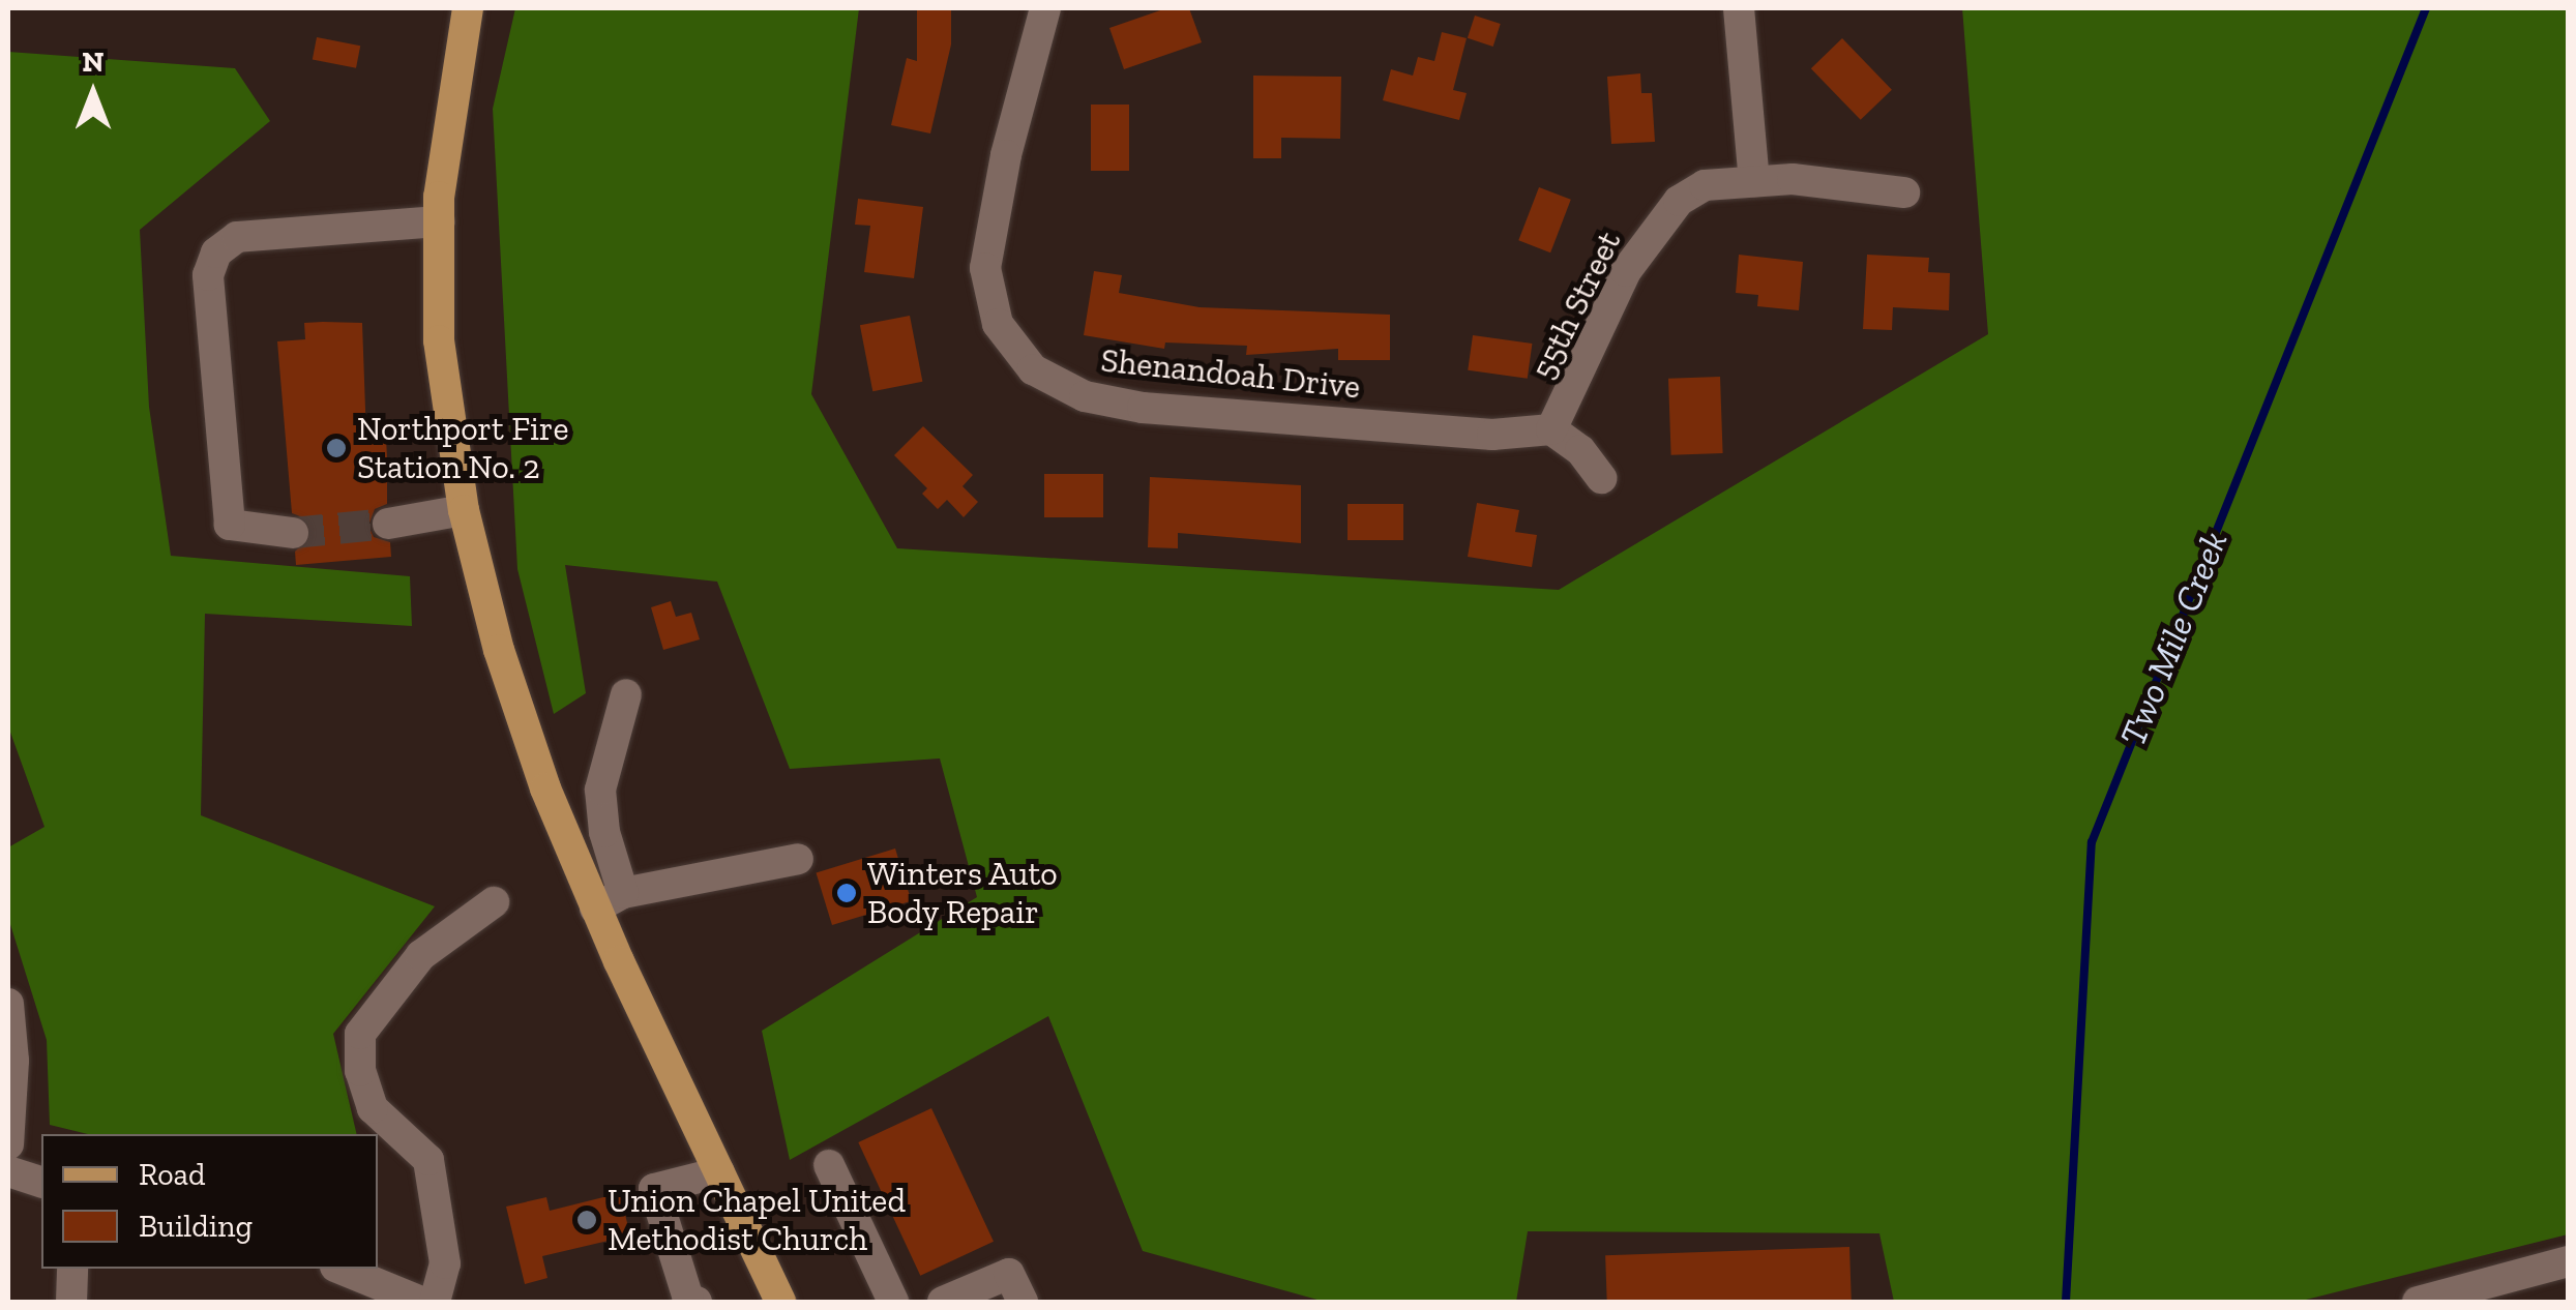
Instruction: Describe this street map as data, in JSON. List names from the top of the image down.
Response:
{
  "streets": {
    "street": ["55th Street", "Shenandoah Drive"]
  },
  "crossings": [
    ["55th Street", "Shenandoah Drive"]
  ],
  "water": ["Two Mile Creek"],
  "places": ["Northport Fire Station No. 2", "Winters Auto Body Repair", "Union Chapel United Methodist Church"],
  "legend": ["Road", "Building"],
  "north": "top"
}
